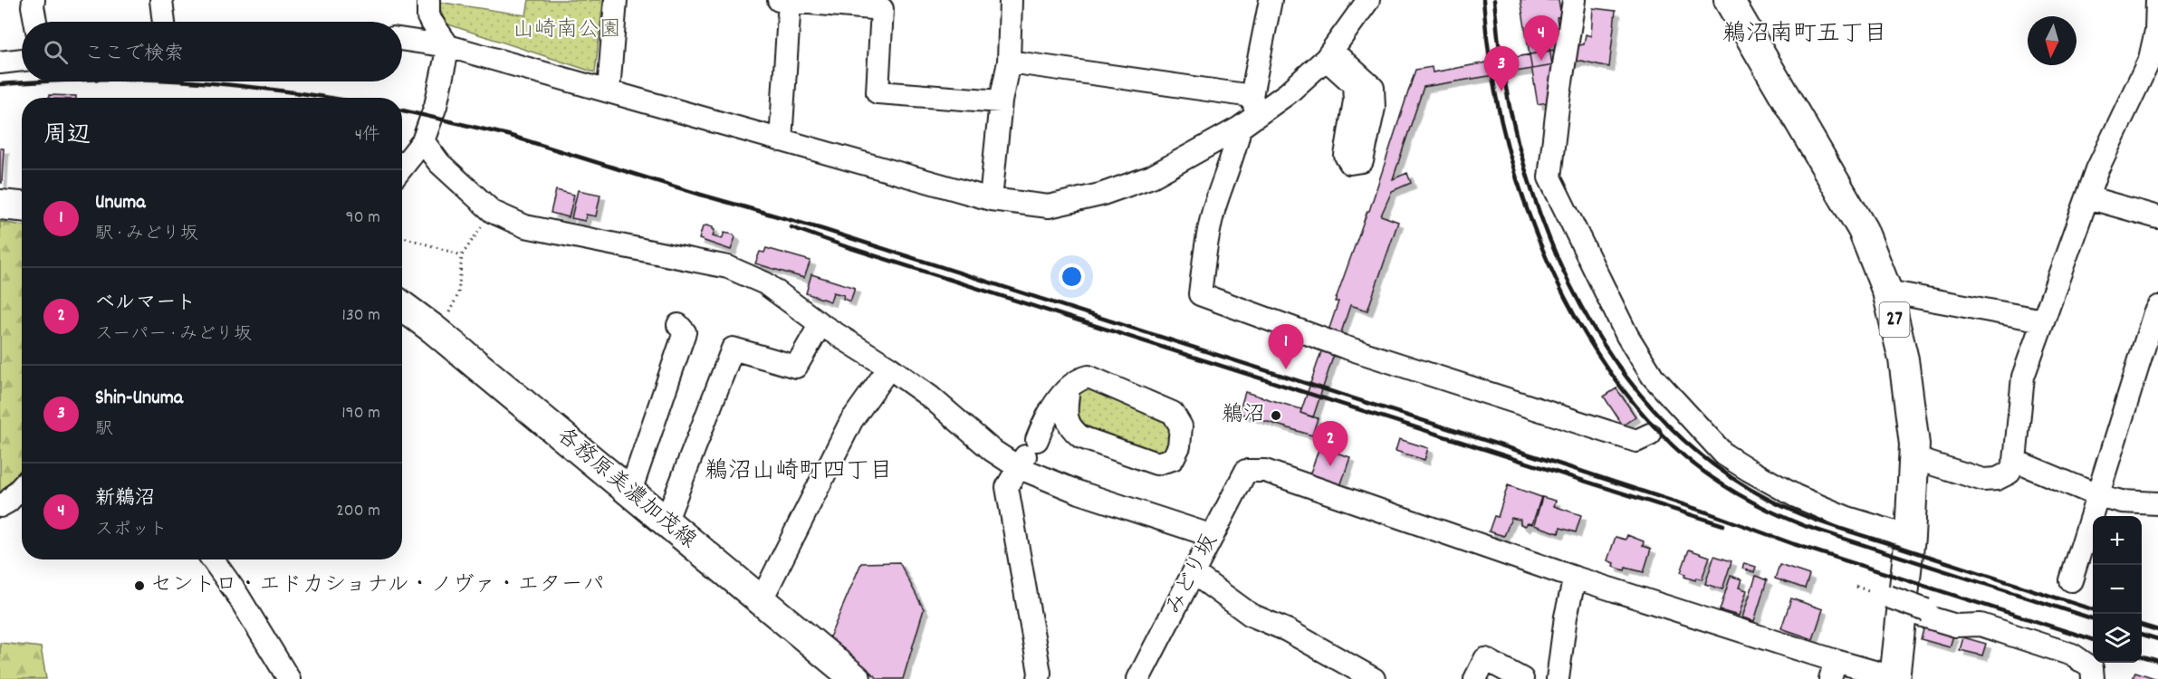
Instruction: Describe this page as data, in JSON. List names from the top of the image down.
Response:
{
  "streets": {
    "main road": ["27", "各務原美濃加茂線"],
    "street": ["みどり坂"]
  },
  "districts": ["鵜沼南町五丁目", "鵜沼山崎町四丁目"],
  "parks": ["山崎南公園"],
  "places": ["鵜沼", "セントロ・エドカショナル・ノヴァ・エターパ"],
  "north": "bottom",
  "page": {
    "pins": [
      "4",
      "3",
      "1",
      "2"
    ],
    "search": "ここで検索",
    "heading": ["周辺", "4件"],
    "list": [
      {
        "mark": "1",
        "name": "Unuma",
        "note": "駅 · みどり坂",
        "value": "90 m"
      },
      {
        "mark": "2",
        "name": "ベルマート",
        "note": "スーパー · みどり坂",
        "value": "130 m"
      },
      {
        "mark": "3",
        "name": "Shin-Unuma",
        "note": "駅",
        "value": "190 m"
      },
      {
        "mark": "4",
        "name": "新鵜沼",
        "note": "スポット",
        "value": "200 m"
      }
    ],
    "map_buttons": ["+", "−"]
  }
}
